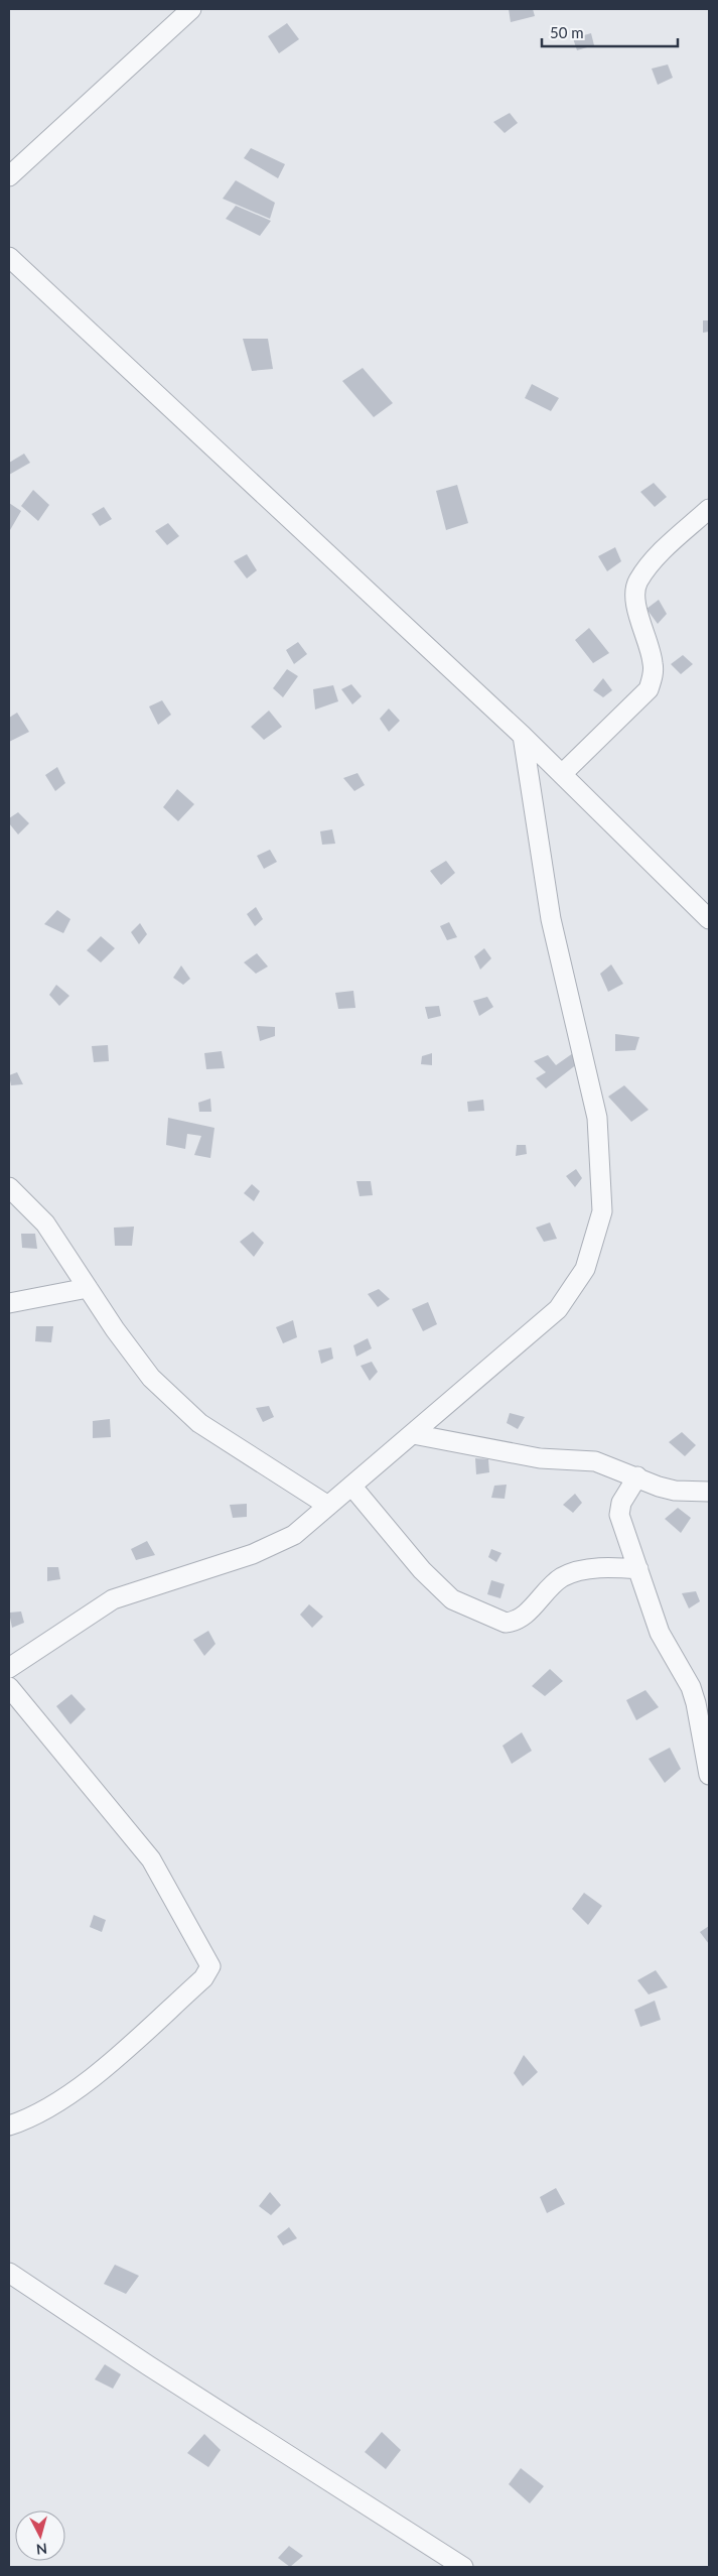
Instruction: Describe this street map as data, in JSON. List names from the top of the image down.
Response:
{
  "scale_bar": "50 m",
  "north": "bottom"
}
